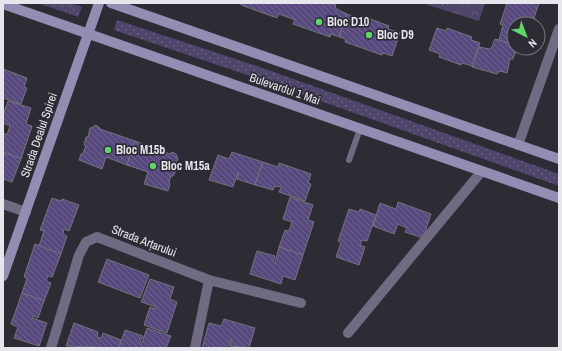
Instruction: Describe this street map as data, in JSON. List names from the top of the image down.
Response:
{
  "streets": {
    "main road": ["Bulevardul 1 Mai", "Strada Dealul Spirei"],
    "street": ["Strada Arțarului"]
  },
  "crossings": [
    ["Bulevardul 1 Mai", "Strada Dealul Spirei"]
  ],
  "places": [
    "Bloc D10",
    "Bloc D9",
    "Bloc M15b",
    "Bloc M15a"
  ],
  "north": "bottom right"
}
